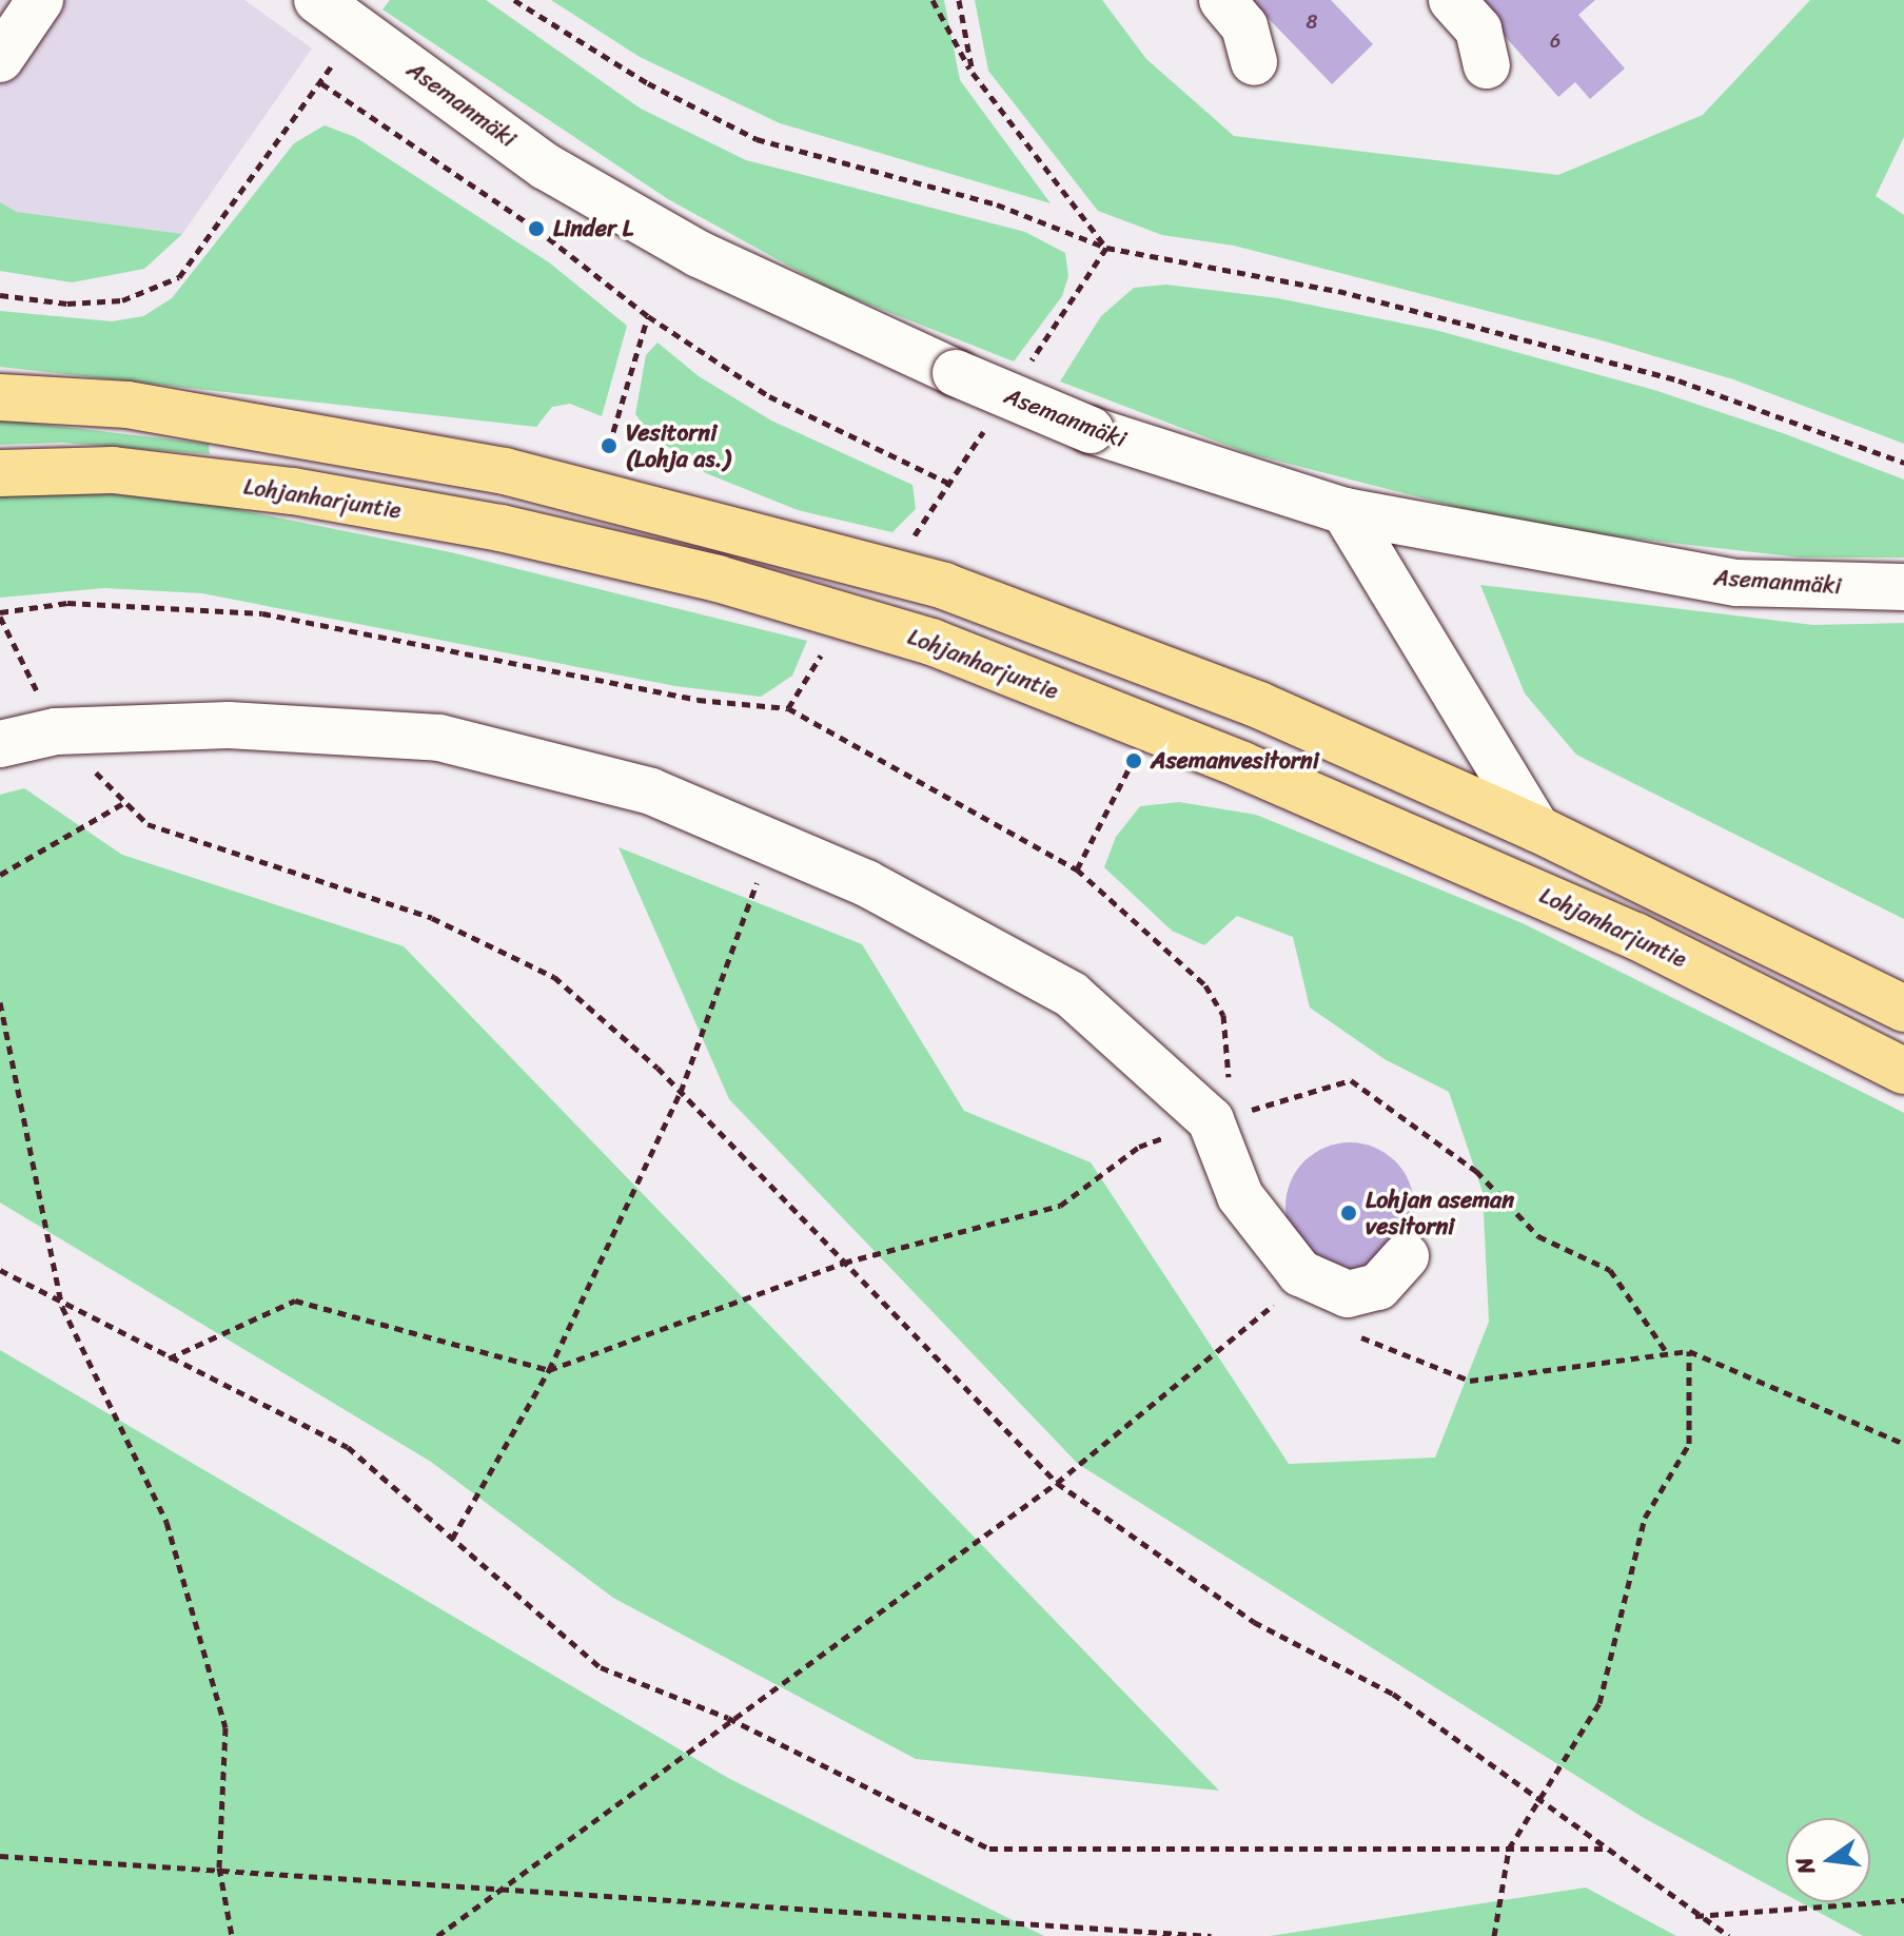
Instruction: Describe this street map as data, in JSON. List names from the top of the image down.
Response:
{
  "streets": {
    "highway": ["Lohjanharjuntie"],
    "street": ["Asemanmäki"]
  },
  "places": [
    "Linder L",
    "Vesitorni (Lohja as.)",
    "Asemanvesitorni",
    "Lohjan aseman vesitorni"
  ],
  "house_numbers": ["8", "6"],
  "north": "left"
}
